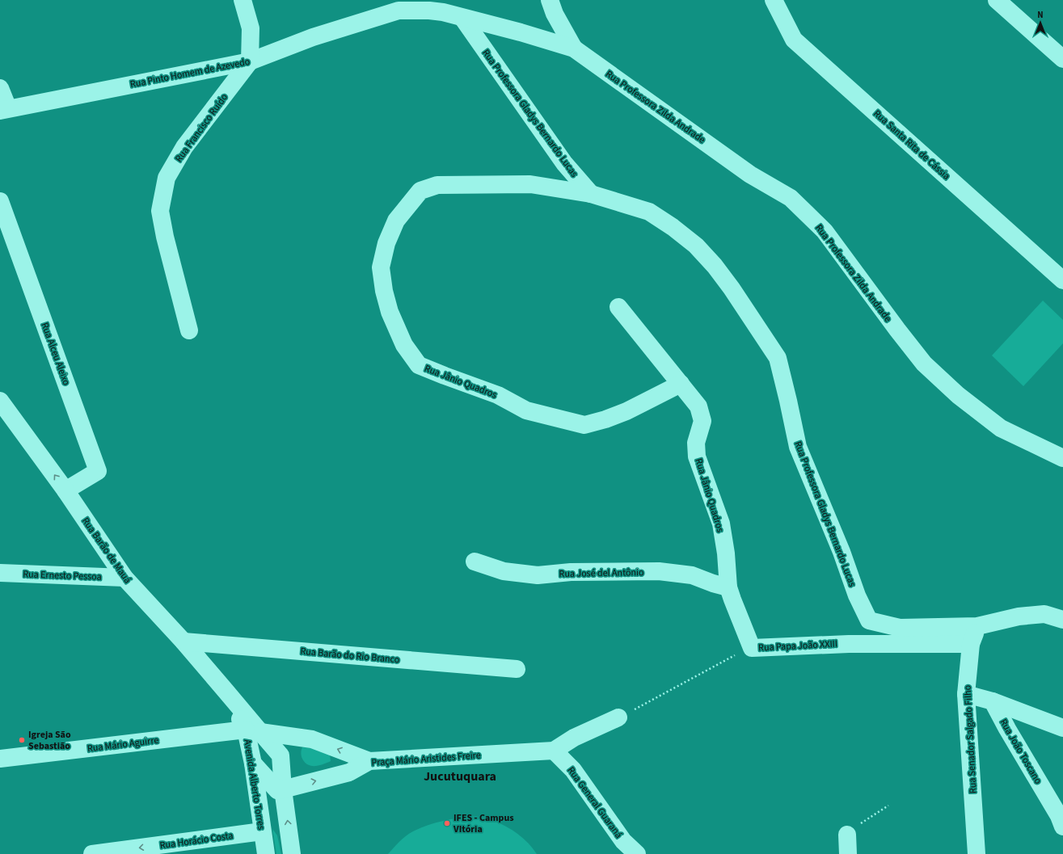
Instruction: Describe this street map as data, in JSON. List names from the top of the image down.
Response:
{
  "streets": {
    "street": [
      "Rua Pinto Homem de Azevedo",
      "Rua Professora Zilda Andrade",
      "Rua Professora Gladys Bernardo Lucas",
      "Rua Francisco Ruído",
      "Rua Santa Rita de Cássia",
      "Rua Alceu Aleixo",
      "Rua Jânio Quadros",
      "Rua Barão de Mauá",
      "Rua José del Antônio",
      "Rua Ernesto Pessoa",
      "Rua Papa João XXIII",
      "Rua Barão do Rio Branco",
      "Rua Senador Salgado Filho",
      "Rua Mário Aguirre",
      "Rua João Toscano",
      "Praça Mário Aristides Freire",
      "Avenida Alberto Torres",
      "Rua General Guaraná",
      "Rua Horácio Costa"
    ]
  },
  "crossings": [
    ["Rua Pinto Homem de Azevedo", "Rua Professora Gladys Bernardo Lucas"],
    ["Rua Pinto Homem de Azevedo", "Rua Francisco Ruído"],
    ["Rua Professora Gladys Bernardo Lucas", "Rua Jânio Quadros"],
    ["Rua Professora Gladys Bernardo Lucas", "Rua Senador Salgado Filho"],
    ["Rua Alceu Aleixo", "Rua Barão de Mauá"],
    ["Rua Jânio Quadros", "Rua José del Antônio"],
    ["Rua Jânio Quadros", "Rua Papa João XXIII"],
    ["Rua Barão de Mauá", "Rua Ernesto Pessoa"],
    ["Rua Barão de Mauá", "Rua Barão do Rio Branco"],
    ["Rua Barão de Mauá", "Avenida Alberto Torres"],
    ["Rua Papa João XXIII", "Rua Senador Salgado Filho"],
    ["Rua Mário Aguirre", "Praça Mário Aristides Freire"],
    ["Rua Mário Aguirre", "Avenida Alberto Torres"],
    ["Praça Mário Aristides Freire", "Avenida Alberto Torres"],
    ["Praça Mário Aristides Freire", "Rua General Guaraná"],
    ["Avenida Alberto Torres", "Rua Horácio Costa"]
  ],
  "one_way": ["Rua Horácio Costa"],
  "districts": ["Jucutuquara"],
  "places": ["Igreja São Sebastião", "IFES - Campus VItória"],
  "north": "top"
}
